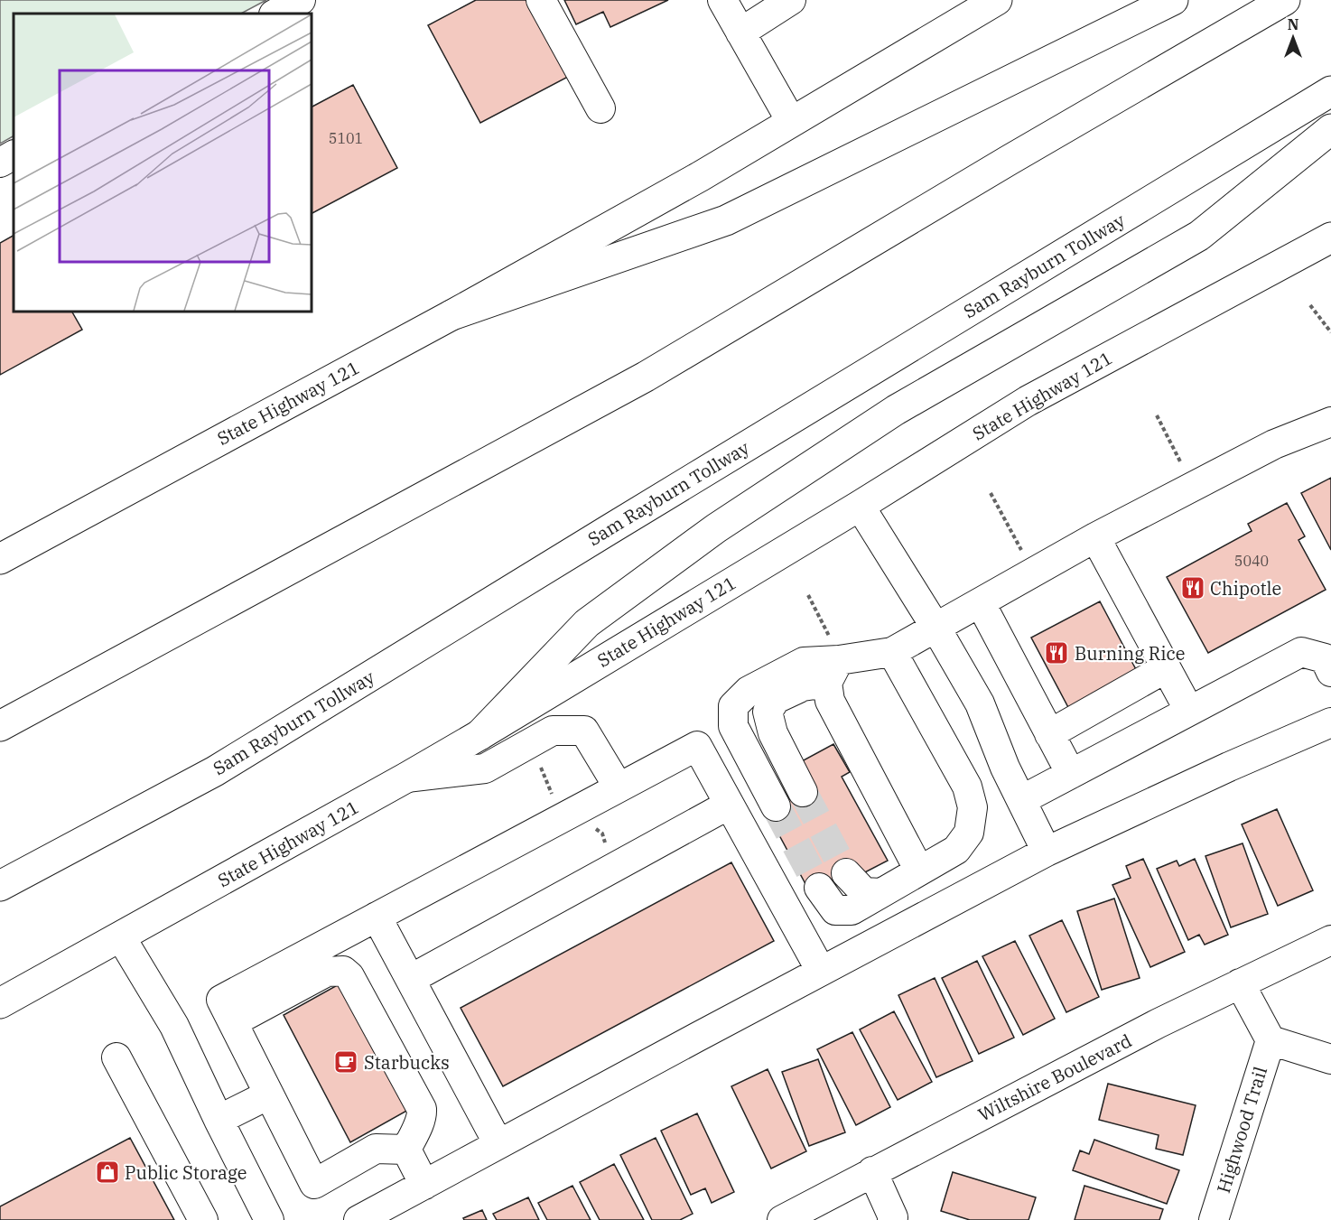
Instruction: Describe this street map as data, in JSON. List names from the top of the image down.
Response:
{
  "streets": {
    "main road": ["Sam Rayburn Tollway", "State Highway 121"],
    "street": ["Wiltshire Boulevard", "Highwood Trail"]
  },
  "places": {
    "restaurant": ["Chipotle", "Burning Rice"],
    "cafe": ["Starbucks"],
    "shop": ["Public Storage"]
  },
  "house_numbers": ["5101", "5040"],
  "north": "top"
}
